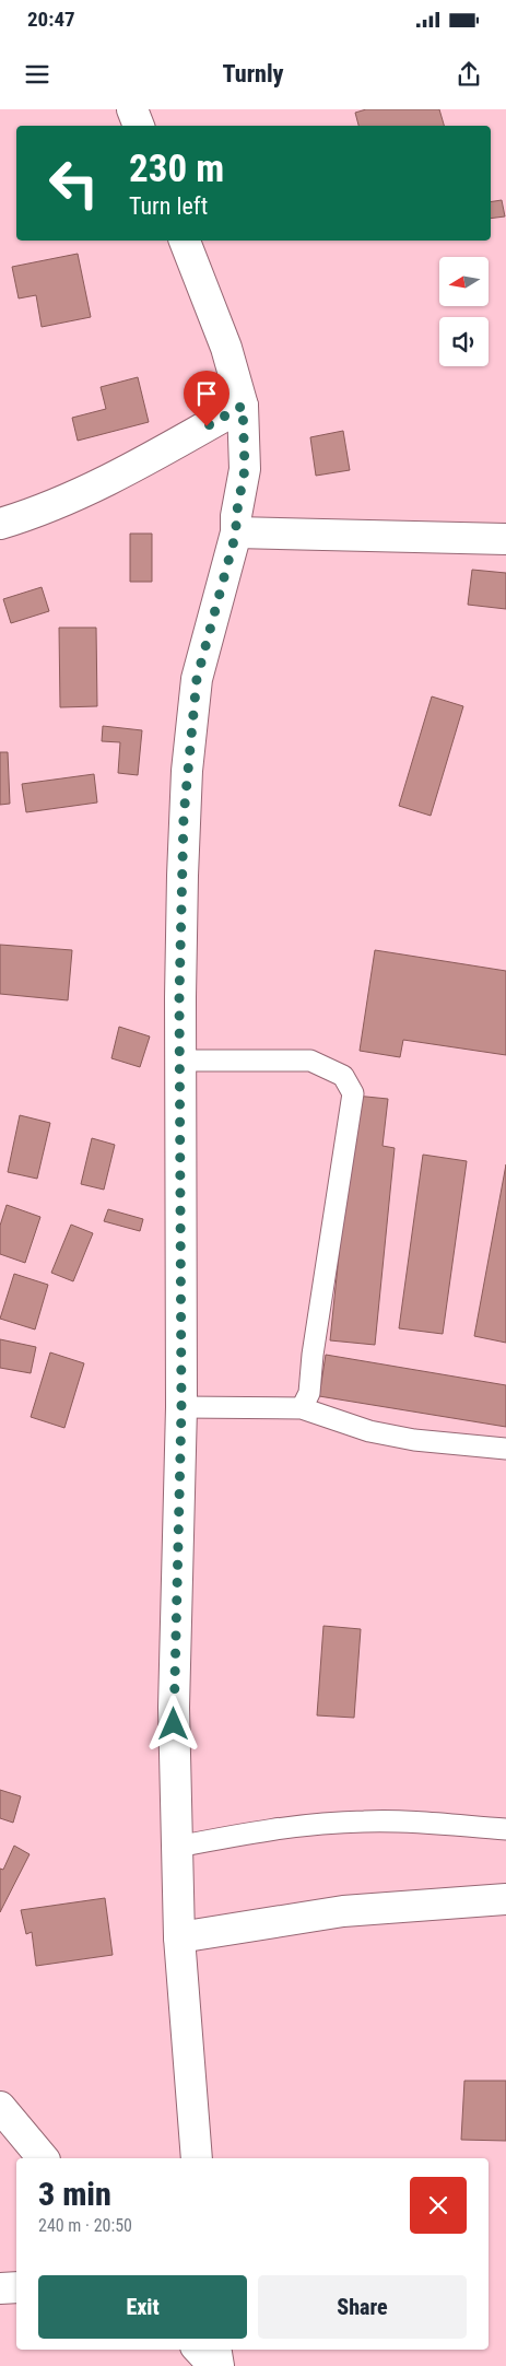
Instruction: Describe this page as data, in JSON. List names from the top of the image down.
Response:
{
  "north": "left",
  "page": {
    "status": "20:47",
    "header": "Turnly",
    "turn": ["230 m", "Turn left"],
    "heading": ["3 min", "240 m · 20:50"],
    "buttons": ["Exit", "Share"]
  }
}
